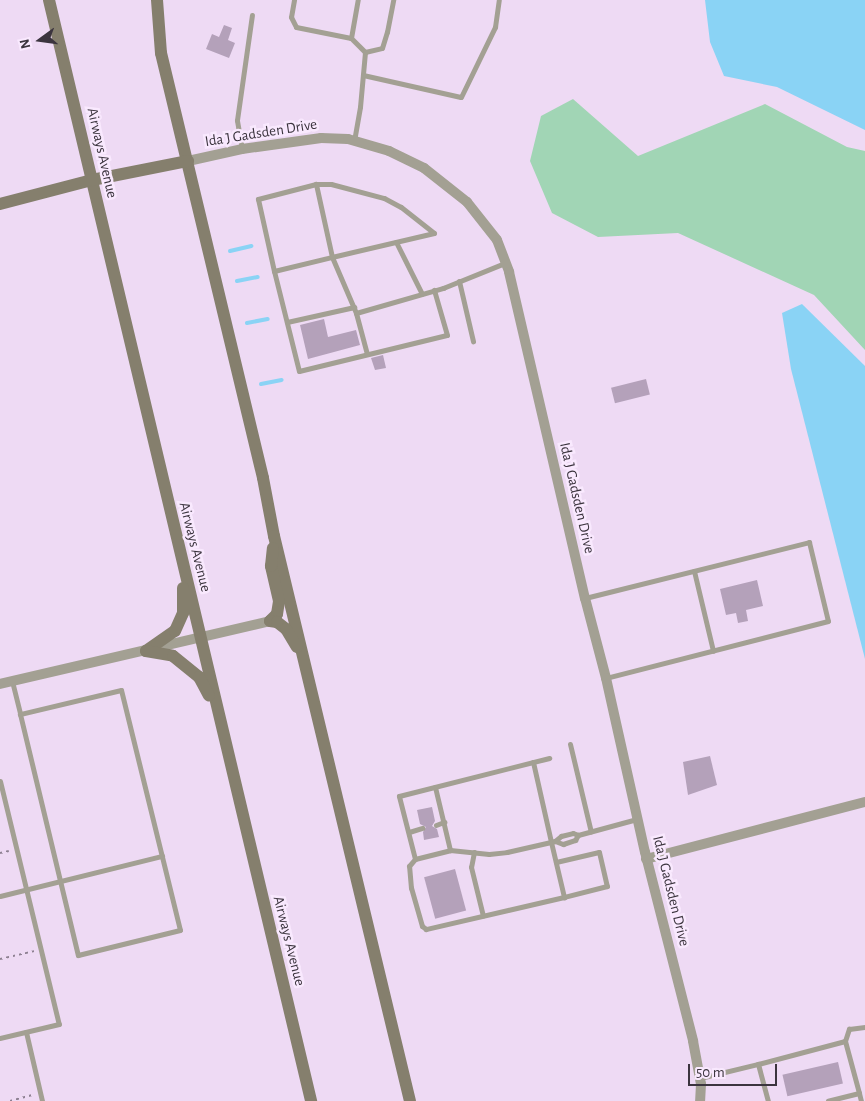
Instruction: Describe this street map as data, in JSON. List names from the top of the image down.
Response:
{
  "streets": {
    "main road": ["Airways Avenue"],
    "street": ["Ida J Gadsden Drive"]
  },
  "scale_bar": "50 m",
  "north": "left"
}
